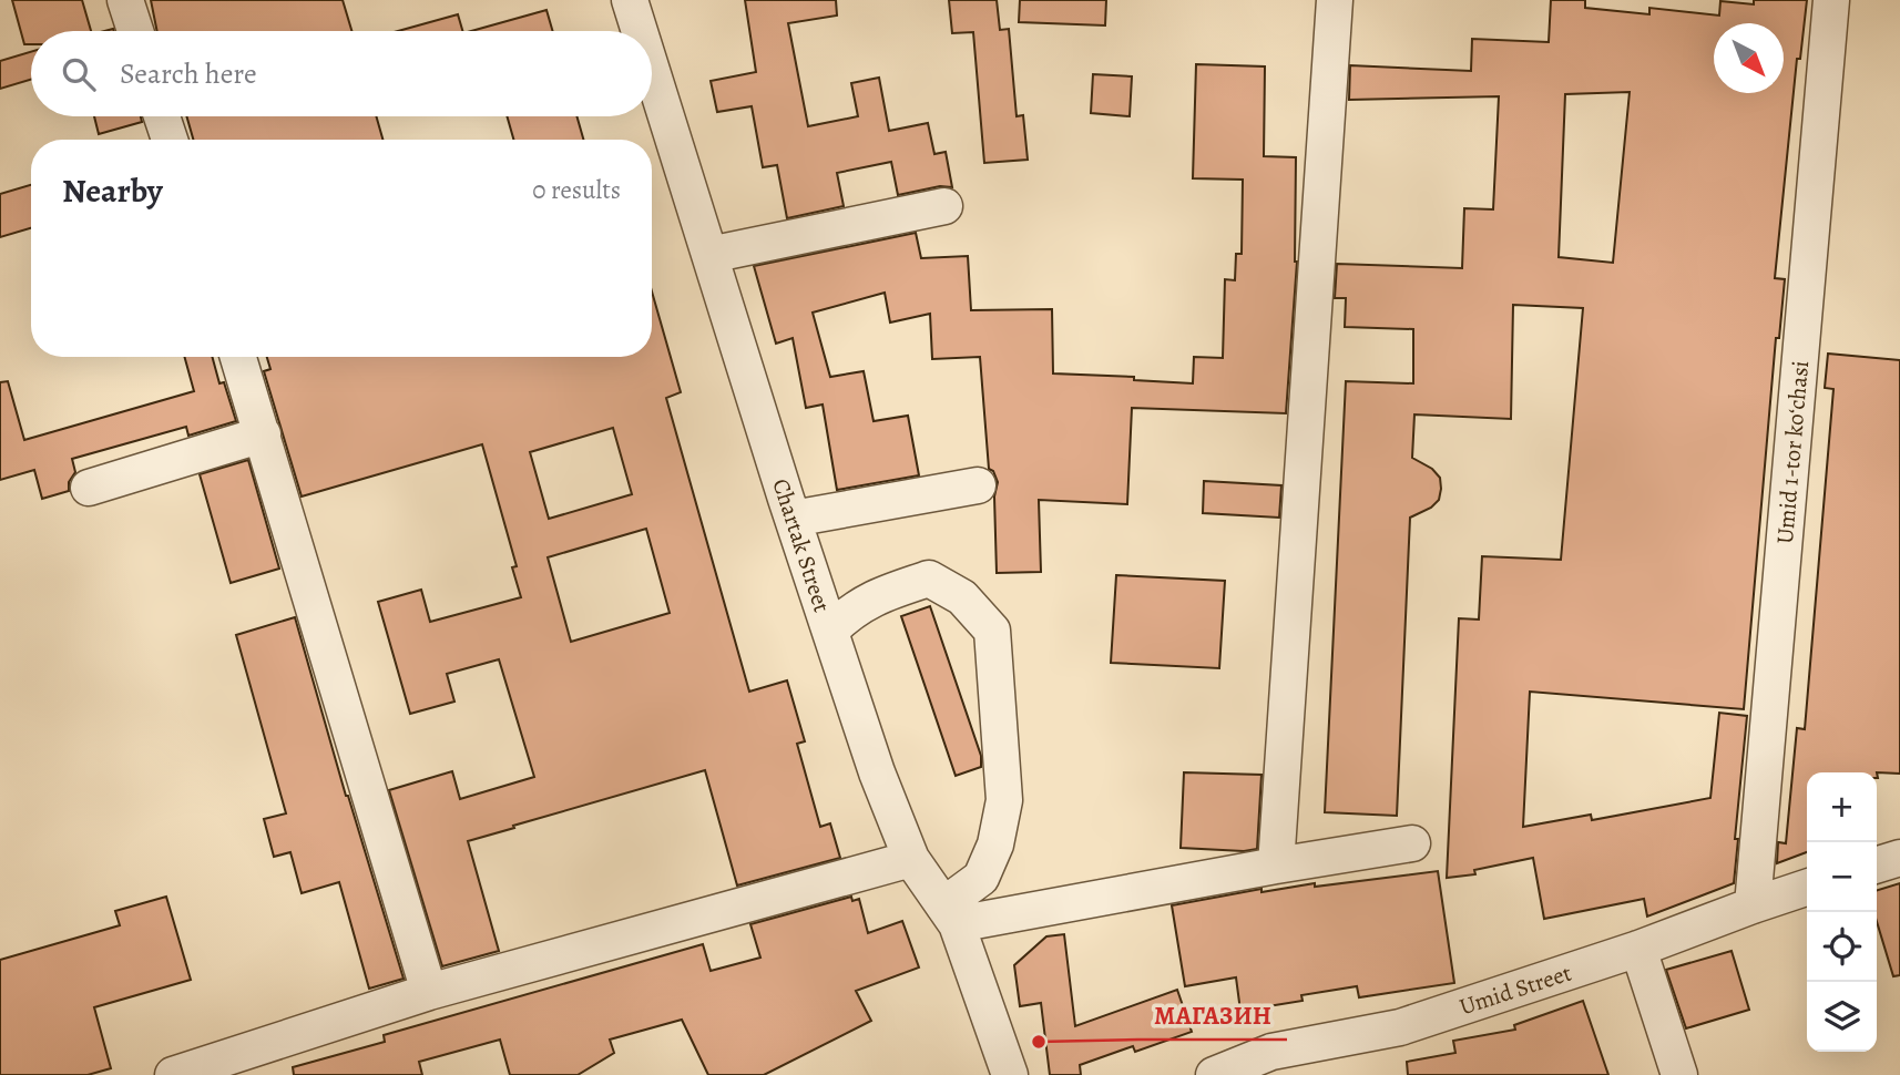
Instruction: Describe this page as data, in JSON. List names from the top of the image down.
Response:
{
  "streets": {
    "street": ["Umid 1-tor koʻchasi", "Chartak Street", "Umid Street"]
  },
  "crossings": [
    ["Umid 1-tor koʻchasi", "Umid Street"]
  ],
  "places": ["МАГАЗИН"],
  "north": "bottom right",
  "page": {
    "search": "Search here",
    "heading": ["Nearby", "0 results"],
    "map_buttons": ["+", "−"]
  }
}
